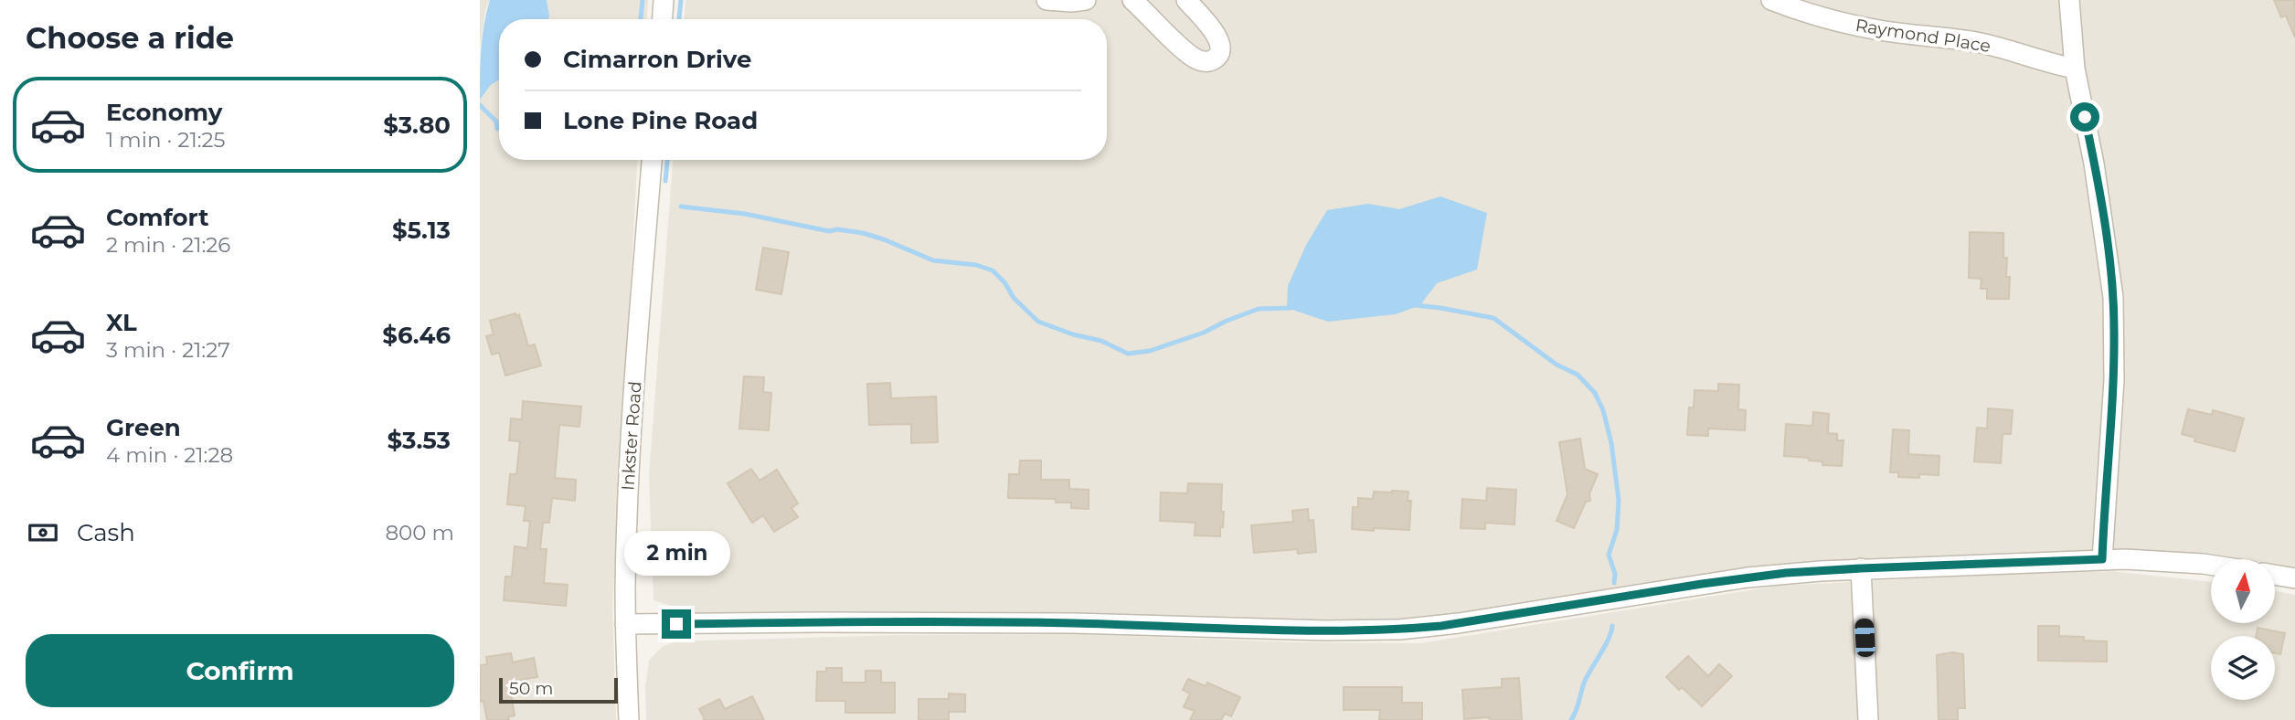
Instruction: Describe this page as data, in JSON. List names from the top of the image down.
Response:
{
  "streets": {
    "street": ["Raymond Place", "Inkster Road"]
  },
  "scale_bar": "50 m",
  "north": "top",
  "page": {
    "heading": "Choose a ride",
    "banner": ["Cimarron Drive", "Lone Pine Road"],
    "list": [
      {
        "name": "Economy",
        "note": "1 min · 21:25",
        "value": "$3.80"
      },
      {
        "name": "Comfort",
        "note": "2 min · 21:26",
        "value": "$5.13"
      },
      {
        "name": "XL",
        "note": "3 min · 21:27",
        "value": "$6.46"
      },
      {
        "name": "Green",
        "note": "4 min · 21:28",
        "value": "$3.53"
      }
    ],
    "pay": ["Cash", "800 m"],
    "bubble": "2 min",
    "buttons": "Confirm",
    "scale": "50 m"
  }
}
